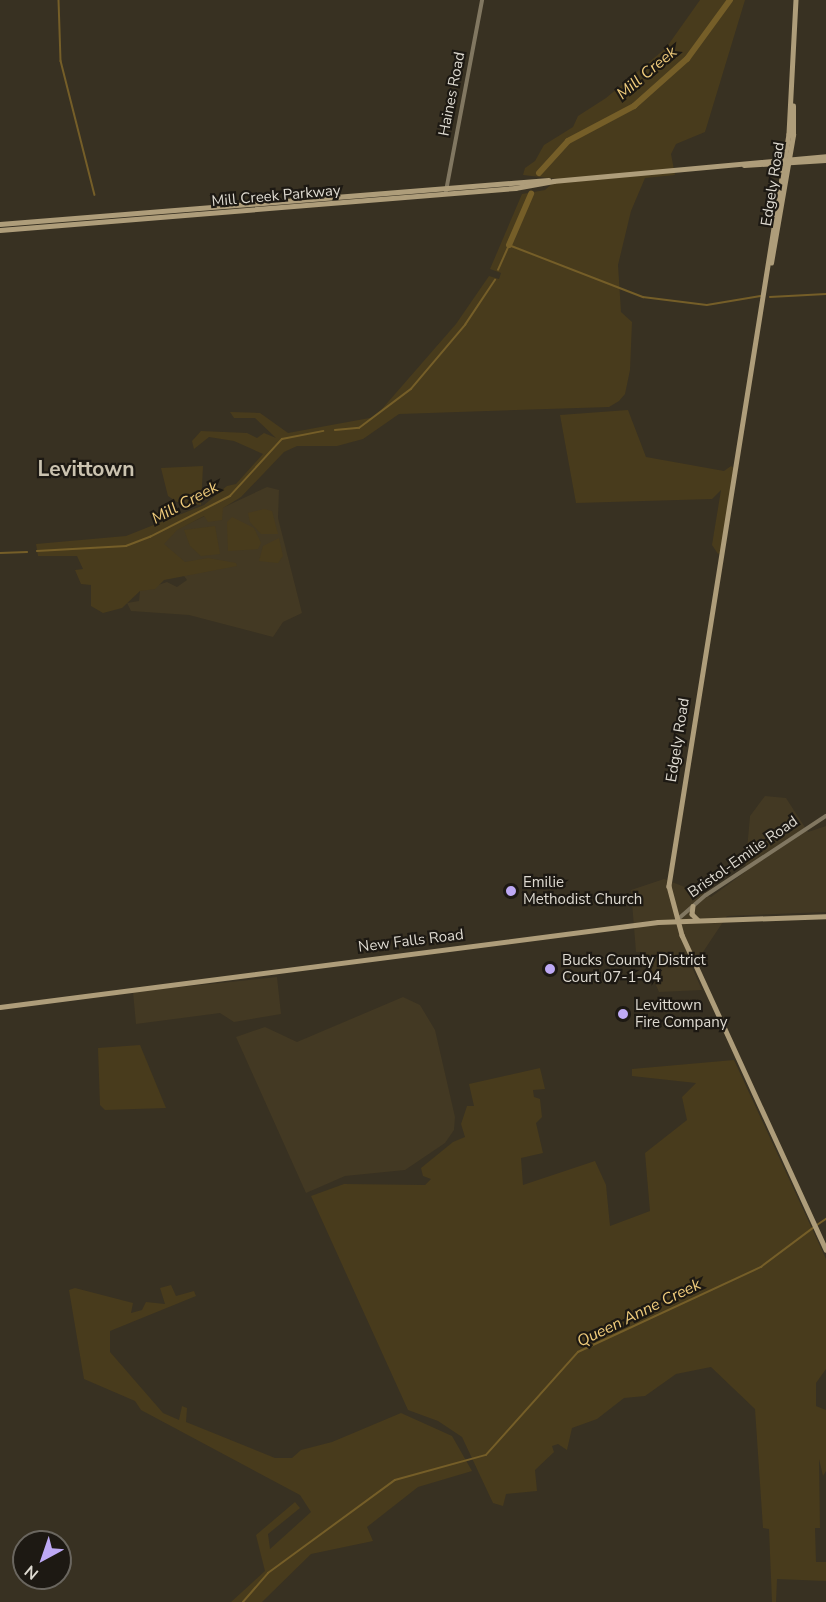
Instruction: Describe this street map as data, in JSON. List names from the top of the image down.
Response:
{
  "streets": {
    "main road": ["Edgely Road", "Mill Creek Parkway", "New Falls Road"],
    "street": ["Haines Road", "Bristol-Emilie Road"]
  },
  "crossings": [
    ["Haines Road", "Mill Creek Parkway"],
    ["Edgely Road", "Mill Creek Parkway"],
    ["Edgely Road", "Bristol-Emilie Road"],
    ["Edgely Road", "New Falls Road"],
    ["Bristol-Emilie Road", "New Falls Road"]
  ],
  "districts": ["Levittown"],
  "water": ["Mill Creek", "Queen Anne Creek"],
  "places": ["Emilie Methodist Church", "Bucks County District Court 07-1-04", "Levittown Fire Company"],
  "north": "bottom left"
}
